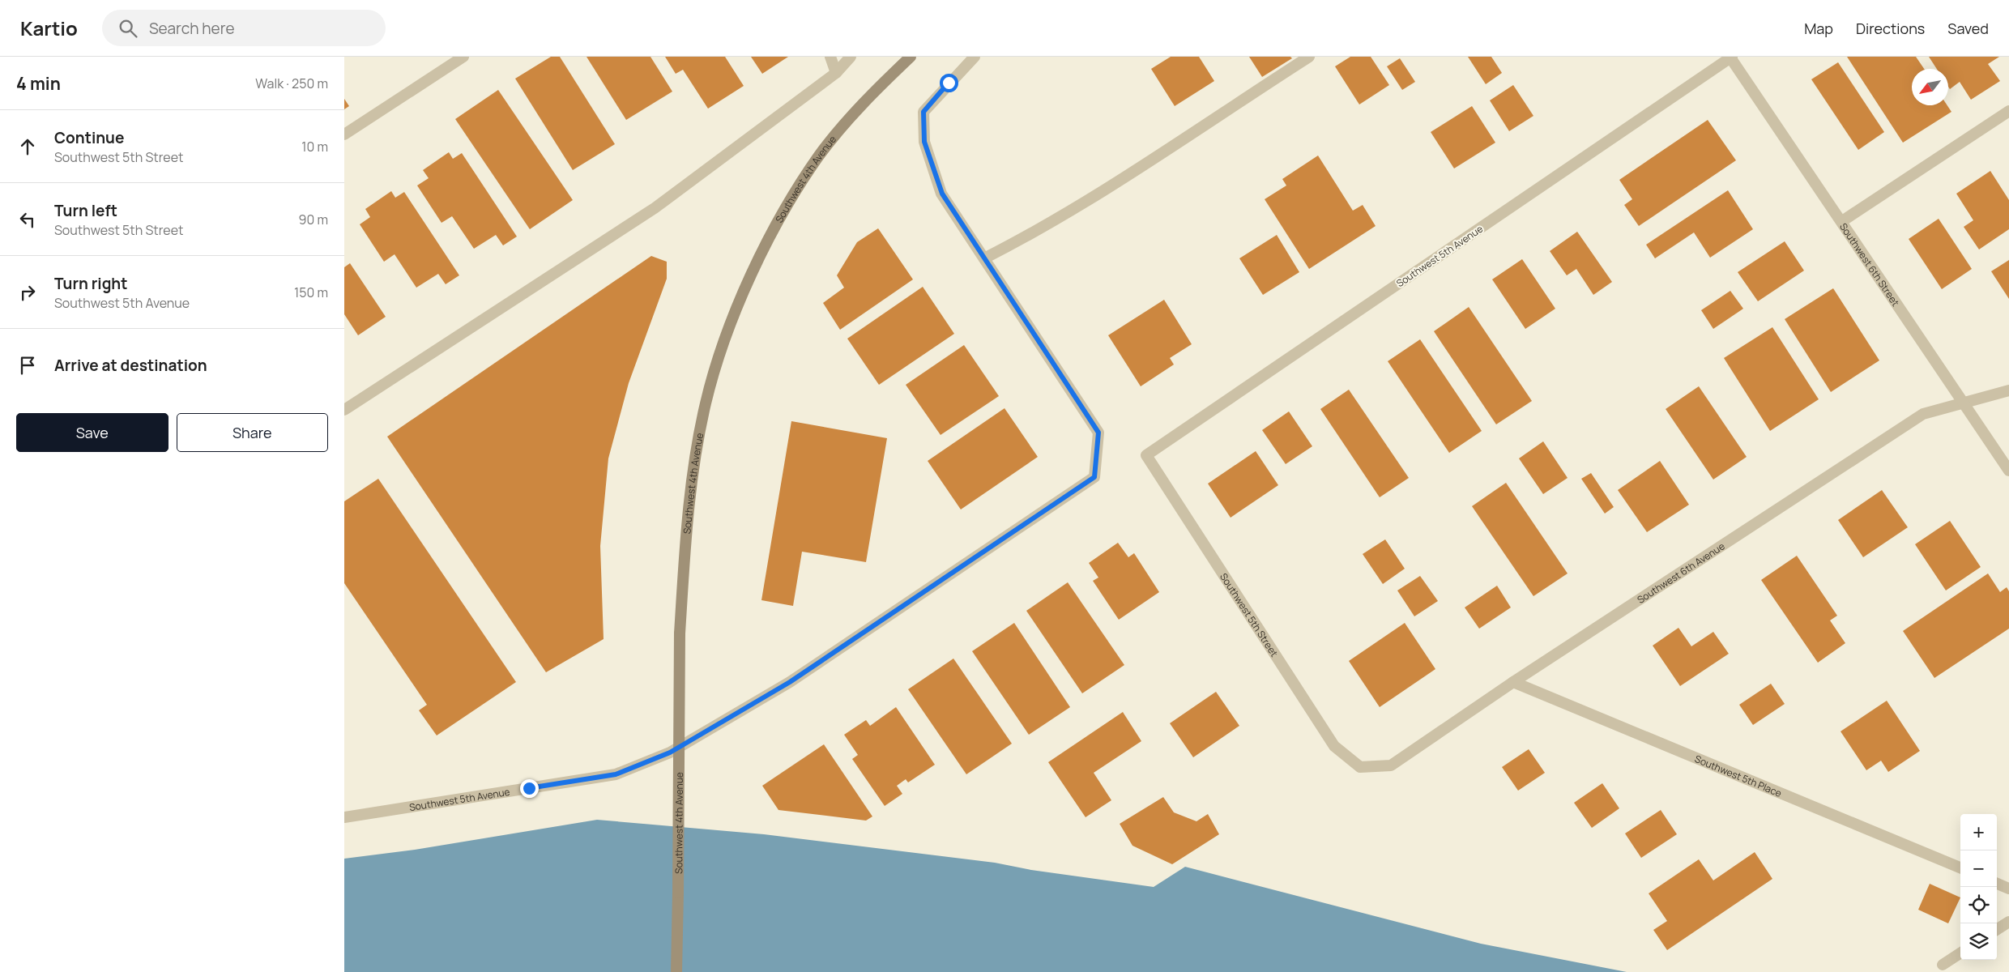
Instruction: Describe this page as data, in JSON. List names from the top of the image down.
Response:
{
  "streets": {
    "main road": ["Southwest 4th Avenue"],
    "street": [
      "Southwest 5th Avenue",
      "Southwest 6th Street",
      "Southwest 6th Avenue",
      "Southwest 5th Street",
      "Southwest 5th Place"
    ]
  },
  "crossings": [
    ["Southwest 5th Avenue", "Southwest 6th Street"],
    ["Southwest 5th Avenue", "Southwest 5th Street"],
    ["Southwest 6th Street", "Southwest 6th Avenue"],
    ["Southwest 6th Avenue", "Southwest 5th Street"],
    ["Southwest 6th Avenue", "Southwest 5th Place"]
  ],
  "north": "bottom left",
  "page": {
    "header": "Kartio",
    "search": "Search here",
    "nav": ["Map", "Directions", "Saved"],
    "heading": ["4 min", "Walk · 250 m"],
    "list": [
      ["Continue", "Southwest 5th Street", "10 m"],
      ["Turn left", "Southwest 5th Street", "90 m"],
      ["Turn right", "Southwest 5th Avenue", "150 m"],
      "Arrive at destination"
    ],
    "buttons": ["Save", "Share"],
    "map_buttons": ["+", "−"]
  }
}
